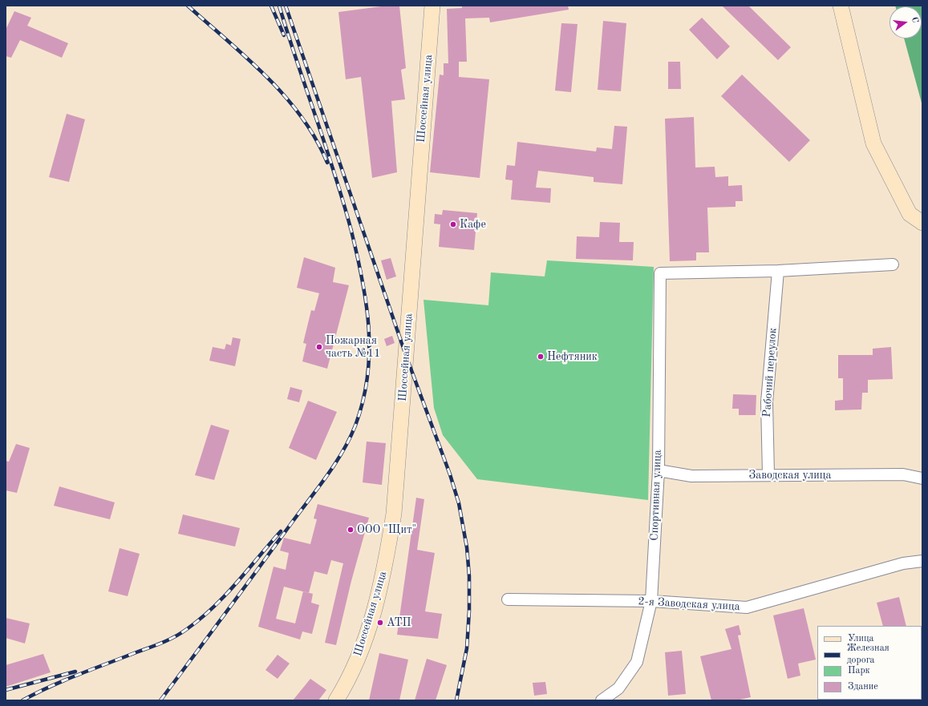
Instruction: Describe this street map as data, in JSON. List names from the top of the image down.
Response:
{
  "streets": {
    "main road": ["Шоссейная улица"],
    "street": [
      "Рабочий переулок",
      "Заводская улица",
      "Спортивная улица",
      "2-я Заводская улица"
    ]
  },
  "crossings": [
    ["Рабочий переулок", "Заводская улица"],
    ["Рабочий переулок", "Спортивная улица"],
    ["Заводская улица", "Спортивная улица"],
    ["Спортивная улица", "2-я Заводская улица"]
  ],
  "places": [
    "Кафе",
    "Пожарная часть №11",
    "Нефтяник",
    "ООО \"Щит\"",
    "АТП"
  ],
  "legend": [
    "Улица",
    "Железная дорога",
    "Парк",
    "Здание"
  ],
  "north": "right"
}
